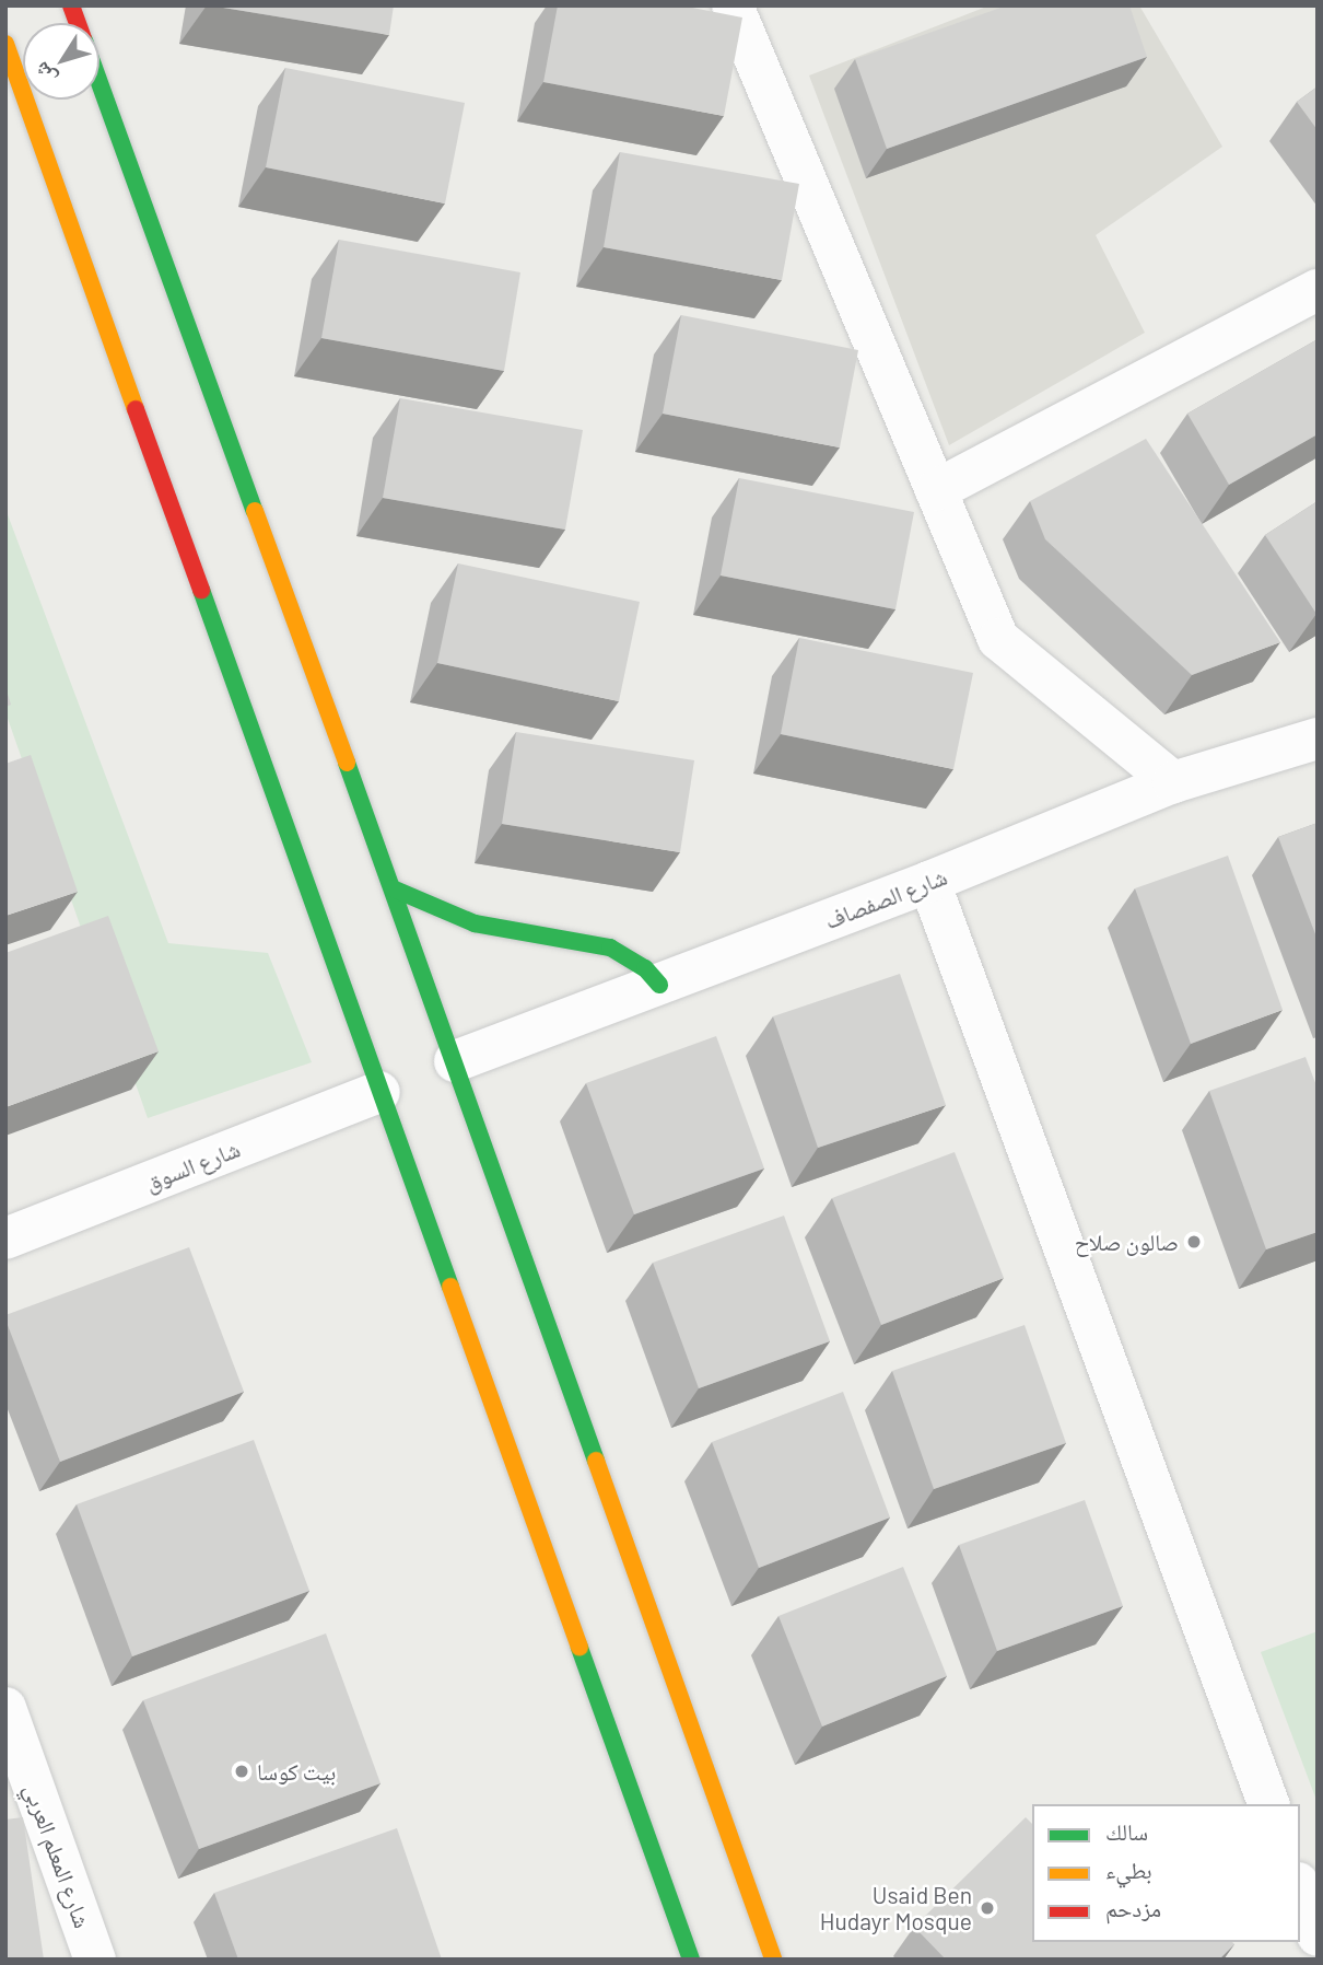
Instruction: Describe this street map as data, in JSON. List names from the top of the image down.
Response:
{
  "streets": {
    "street": ["شارع الصفصاف", "شارع السوق", "شارع المعلم العربي"]
  },
  "places": ["صالون صلاح", "بيت كوسا", "Usaid Ben Hudayr Mosque"],
  "legend": ["سالك", "بطيء", "مزدحم"],
  "north": "bottom left"
}
